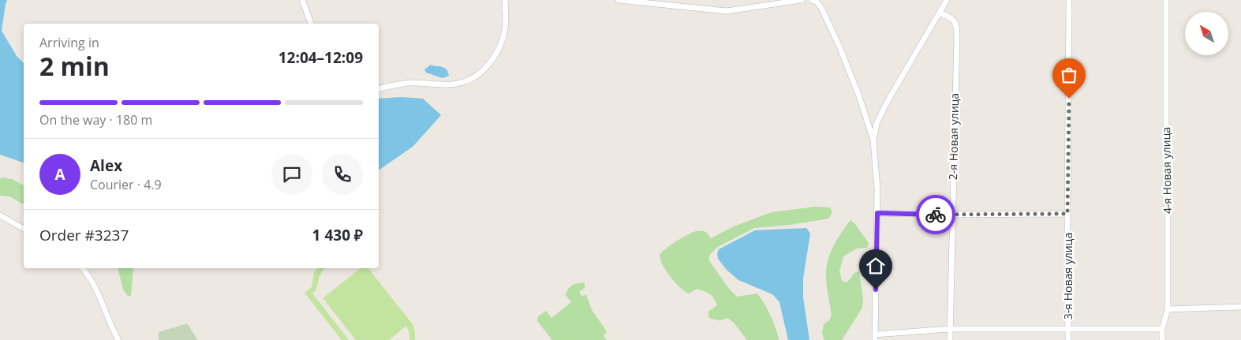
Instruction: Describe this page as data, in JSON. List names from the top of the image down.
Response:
{
  "streets": {
    "street": ["2-я Новая улица", "4-я Новая улица", "3-я Новая улица"]
  },
  "north": "top left",
  "page": {
    "heading": ["2 min", "Arriving in", "12:04–12:09"],
    "panel": [
      "Alex",
      "Courier · 4.9",
      "Order #3237",
      "1 430 ₽"
    ],
    "bar": "On the way · 180 m",
    "round": "A"
  }
}
